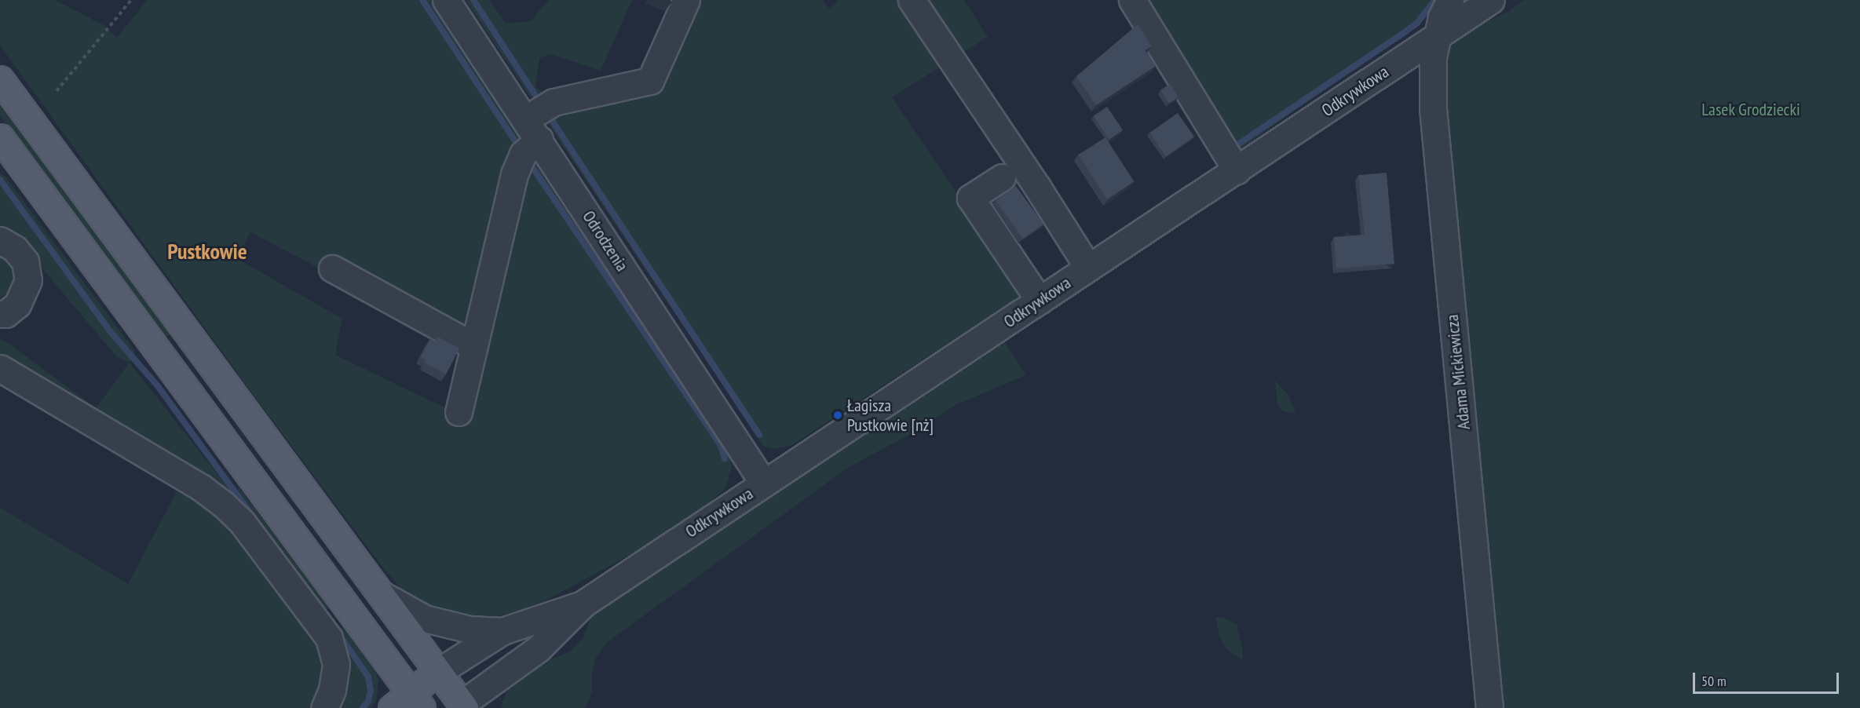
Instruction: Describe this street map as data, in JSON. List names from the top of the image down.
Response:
{
  "streets": {
    "main road": ["Odkrywkowa"],
    "street": ["Odrodzenia", "Adama Mickiewicza"]
  },
  "crossings": [
    ["Odkrywkowa", "Odrodzenia"],
    ["Odkrywkowa", "Adama Mickiewicza"]
  ],
  "districts": ["Pustkowie"],
  "parks": ["Lasek Grodziecki"],
  "places": ["Łagisza Pustkowie [nż]"],
  "scale_bar": "50 m"
}
